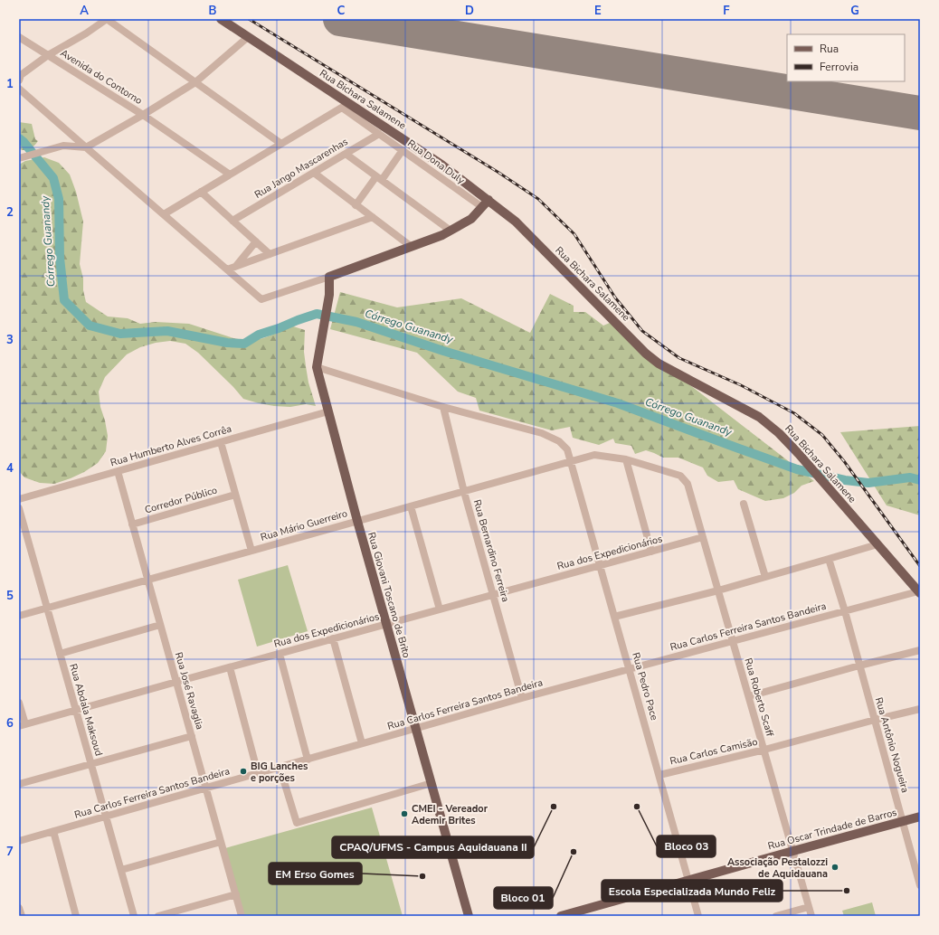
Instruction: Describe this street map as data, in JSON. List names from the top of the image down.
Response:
{
  "streets": {
    "main road": ["Rua Bichara Salamene", "Rua Giovani Toscano de Brito", "Rua Oscar Trindade de Barros"],
    "street": [
      "Avenida do Contorno",
      "Rua Dona Duly",
      "Rua Jango Mascarenhas",
      "Rua Humberto Alves Corrêa",
      "Corredor Público",
      "Rua Mário Guerreiro",
      "Rua Bernardino Ferreira",
      "Rua dos Expedicionários",
      "Rua Carlos Ferreira Santos Bandeira",
      "Rua Pedro Pace",
      "Rua José Ravaglia",
      "Rua Roberto Scaff",
      "Rua Abdala Maksoud",
      "Rua Antônio Nogueira",
      "Rua Carlos Camisão"
    ]
  },
  "crossings": [
    ["Rua Bichara Salamene", "Rua Dona Duly"],
    ["Rua Bichara Salamene", "Rua Carlos Ferreira Santos Bandeira"],
    ["Rua Dona Duly", "Rua Jango Mascarenhas"],
    ["Rua Humberto Alves Corrêa", "Rua Giovani Toscano de Brito"],
    ["Rua Humberto Alves Corrêa", "Rua José Ravaglia"],
    ["Corredor Público", "Rua José Ravaglia"],
    ["Rua Mário Guerreiro", "Rua Bernardino Ferreira"],
    ["Rua Mário Guerreiro", "Rua Giovani Toscano de Brito"],
    ["Rua Mário Guerreiro", "Rua Pedro Pace"],
    ["Rua Mário Guerreiro", "Rua José Ravaglia"],
    ["Rua Mário Guerreiro", "Rua Roberto Scaff"],
    ["Rua Mário Guerreiro", "Rua Abdala Maksoud"],
    ["Rua Bernardino Ferreira", "Rua dos Expedicionários"],
    ["Rua Bernardino Ferreira", "Rua Carlos Ferreira Santos Bandeira"],
    ["Rua Bernardino Ferreira", "Rua Pedro Pace"],
    ["Rua dos Expedicionários", "Rua Giovani Toscano de Brito"],
    ["Rua dos Expedicionários", "Rua Pedro Pace"],
    ["Rua dos Expedicionários", "Rua José Ravaglia"],
    ["Rua dos Expedicionários", "Rua Roberto Scaff"],
    ["Rua dos Expedicionários", "Rua Abdala Maksoud"],
    ["Rua Giovani Toscano de Brito", "Rua Carlos Ferreira Santos Bandeira"],
    ["Rua Giovani Toscano de Brito", "Rua Pedro Pace"],
    ["Rua Carlos Ferreira Santos Bandeira", "Rua Pedro Pace"],
    ["Rua Carlos Ferreira Santos Bandeira", "Rua José Ravaglia"],
    ["Rua Carlos Ferreira Santos Bandeira", "Rua Roberto Scaff"],
    ["Rua Carlos Ferreira Santos Bandeira", "Rua Abdala Maksoud"],
    ["Rua Carlos Ferreira Santos Bandeira", "Rua Antônio Nogueira"],
    ["Rua Pedro Pace", "Rua Carlos Camisão"],
    ["Rua Pedro Pace", "Rua Oscar Trindade de Barros"],
    ["Rua Roberto Scaff", "Rua Carlos Camisão"],
    ["Rua Roberto Scaff", "Rua Oscar Trindade de Barros"],
    ["Rua Antônio Nogueira", "Rua Carlos Camisão"],
    ["Rua Antônio Nogueira", "Rua Oscar Trindade de Barros"]
  ],
  "water": ["Córrego Guanandy"],
  "places": [
    "BIG Lanches e porções",
    "CPAQ/UFMS - Campus Aquidauana II",
    "Bloco 03",
    "CMEI - Vereador Ademir Brites",
    "Bloco 01",
    "Associação Pestalozzi de Aquidauana",
    "EM Erso Gomes",
    "Escola Especializada Mundo Feliz"
  ],
  "legend": ["Rua", "Ferrovia"],
  "grid": {
    "columns": [
      "A",
      "B",
      "C",
      "D",
      "E",
      "F",
      "G"
    ],
    "rows": [
      "1",
      "2",
      "3",
      "4",
      "5",
      "6",
      "7"
    ]
  }
}
